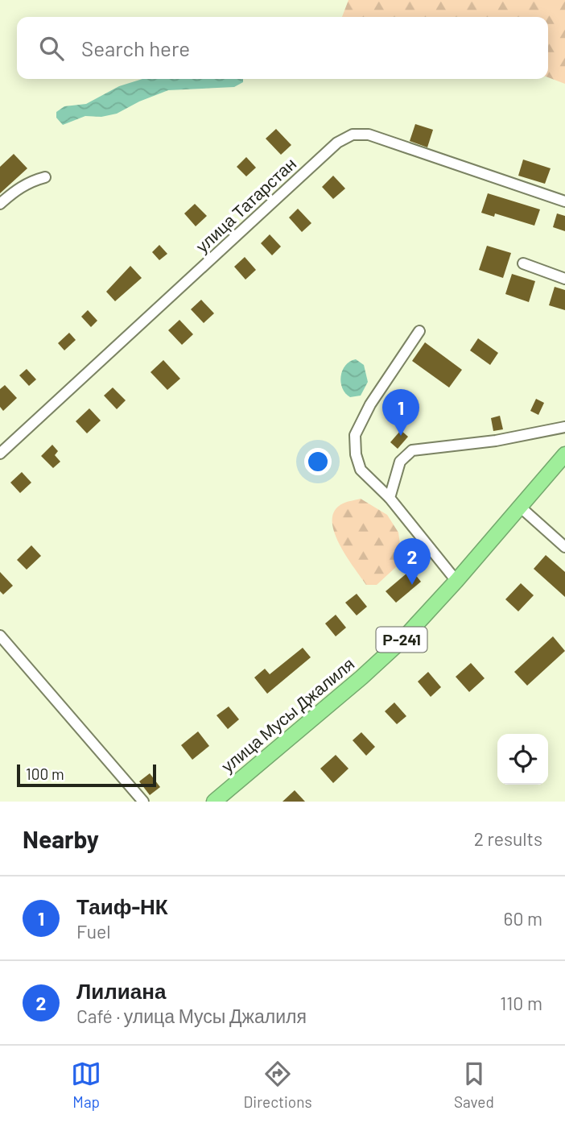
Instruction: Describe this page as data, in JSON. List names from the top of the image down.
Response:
{
  "streets": {
    "highway": ["Р-241", "улица Мусы Джалиля"],
    "street": ["улица Татарстан"]
  },
  "scale_bar": "100 m",
  "page": {
    "search": "Search here",
    "pins": ["1", "2"],
    "scale": "100 m",
    "heading": ["Nearby", "2 results"],
    "list": [
      {
        "mark": "1",
        "name": "Таиф-НК",
        "note": "Fuel",
        "value": "60 m"
      },
      {
        "mark": "2",
        "name": "Лилиана",
        "note": "Café · улица Мусы Джалиля",
        "value": "110 m"
      }
    ],
    "nav": ["Map", "Directions", "Saved"]
  }
}
